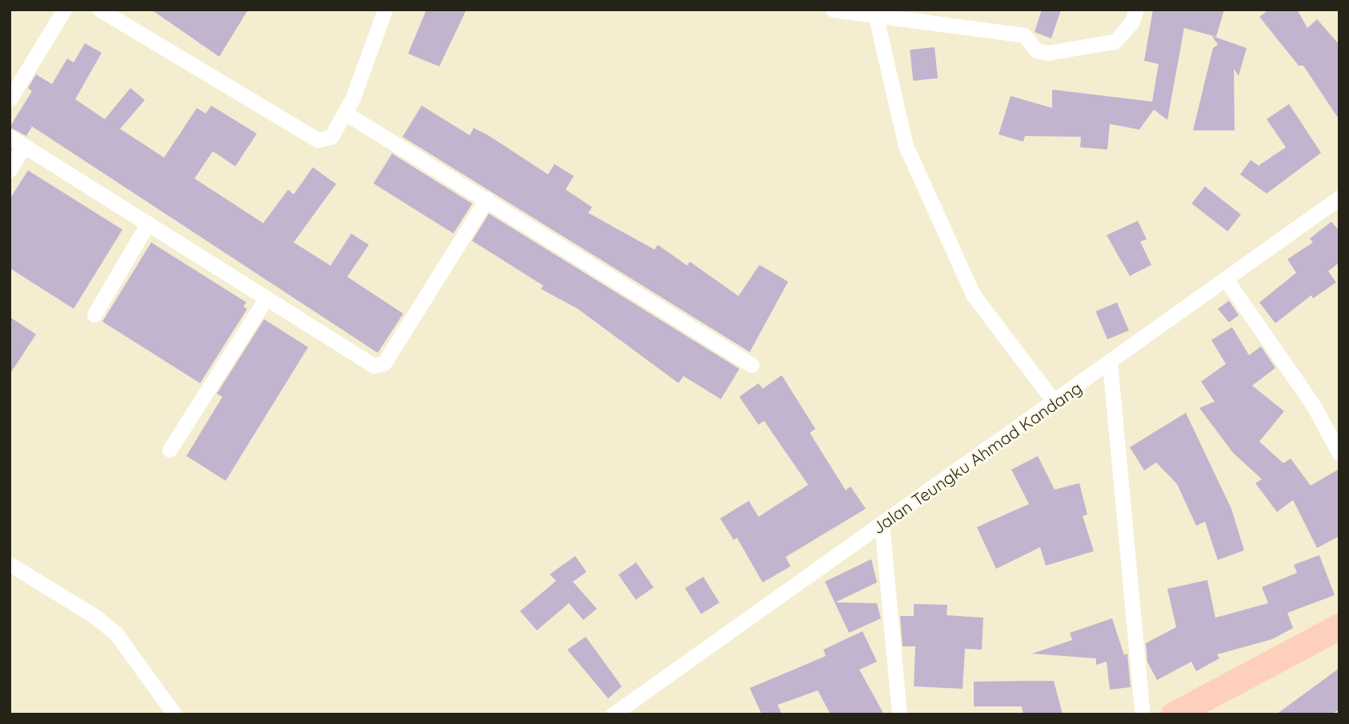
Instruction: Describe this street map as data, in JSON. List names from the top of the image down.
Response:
{
  "streets": {
    "street": ["Jalan Teungku Ahmad Kandang"]
  }
}
